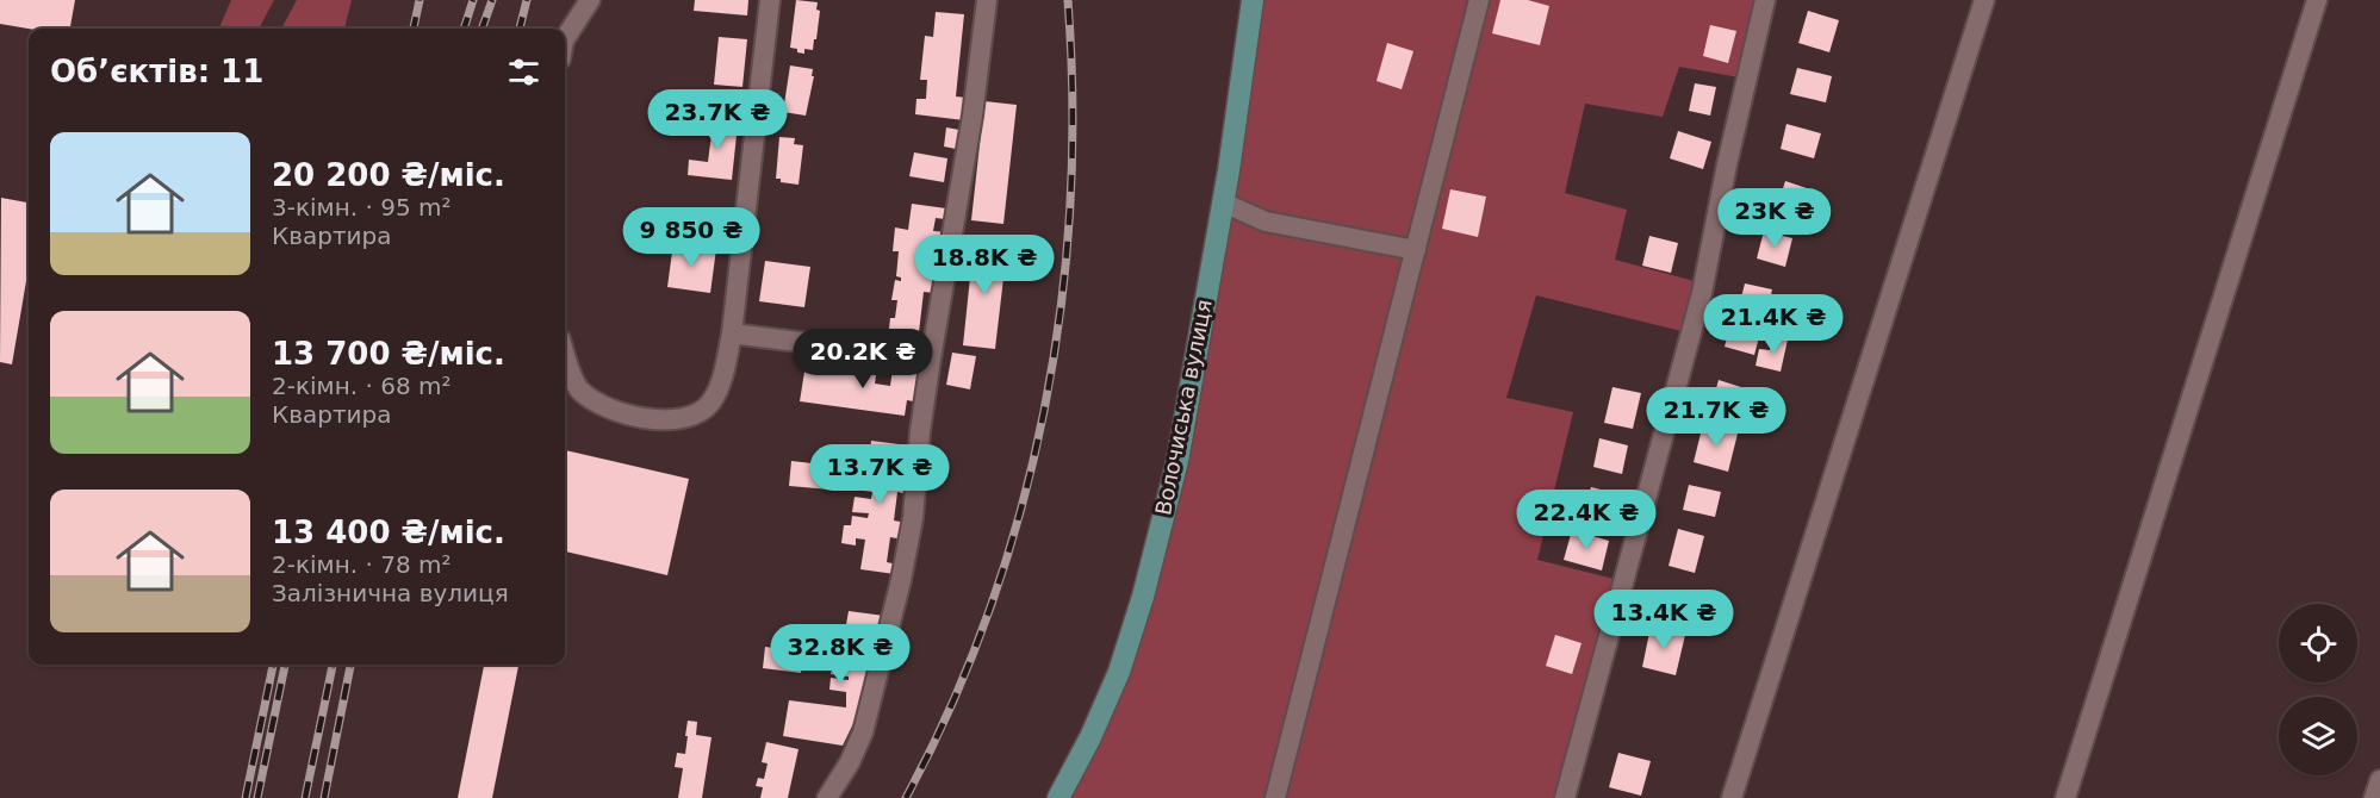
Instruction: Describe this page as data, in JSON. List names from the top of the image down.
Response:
{
  "streets": {
    "main road": ["Волочиська вулиця"]
  },
  "page": {
    "heading": "Об’єктів: 11",
    "price": [
      "23.7K ₴",
      "23K ₴",
      "9 850 ₴",
      "18.8K ₴",
      "21.4K ₴",
      "20.2K ₴",
      "21.7K ₴",
      "13.7K ₴",
      "22.4K ₴",
      "13.4K ₴",
      "32.8K ₴"
    ],
    "list": [
      {
        "name": "20 200 ₴/міс.",
        "note": "3-кімн. · 95 m² · Квартира"
      },
      {
        "name": "13 700 ₴/міс.",
        "note": "2-кімн. · 68 m² · Квартира"
      },
      {
        "name": "13 400 ₴/міс.",
        "note": "2-кімн. · 78 m² · Залізнична вулиця"
      }
    ]
  }
}
